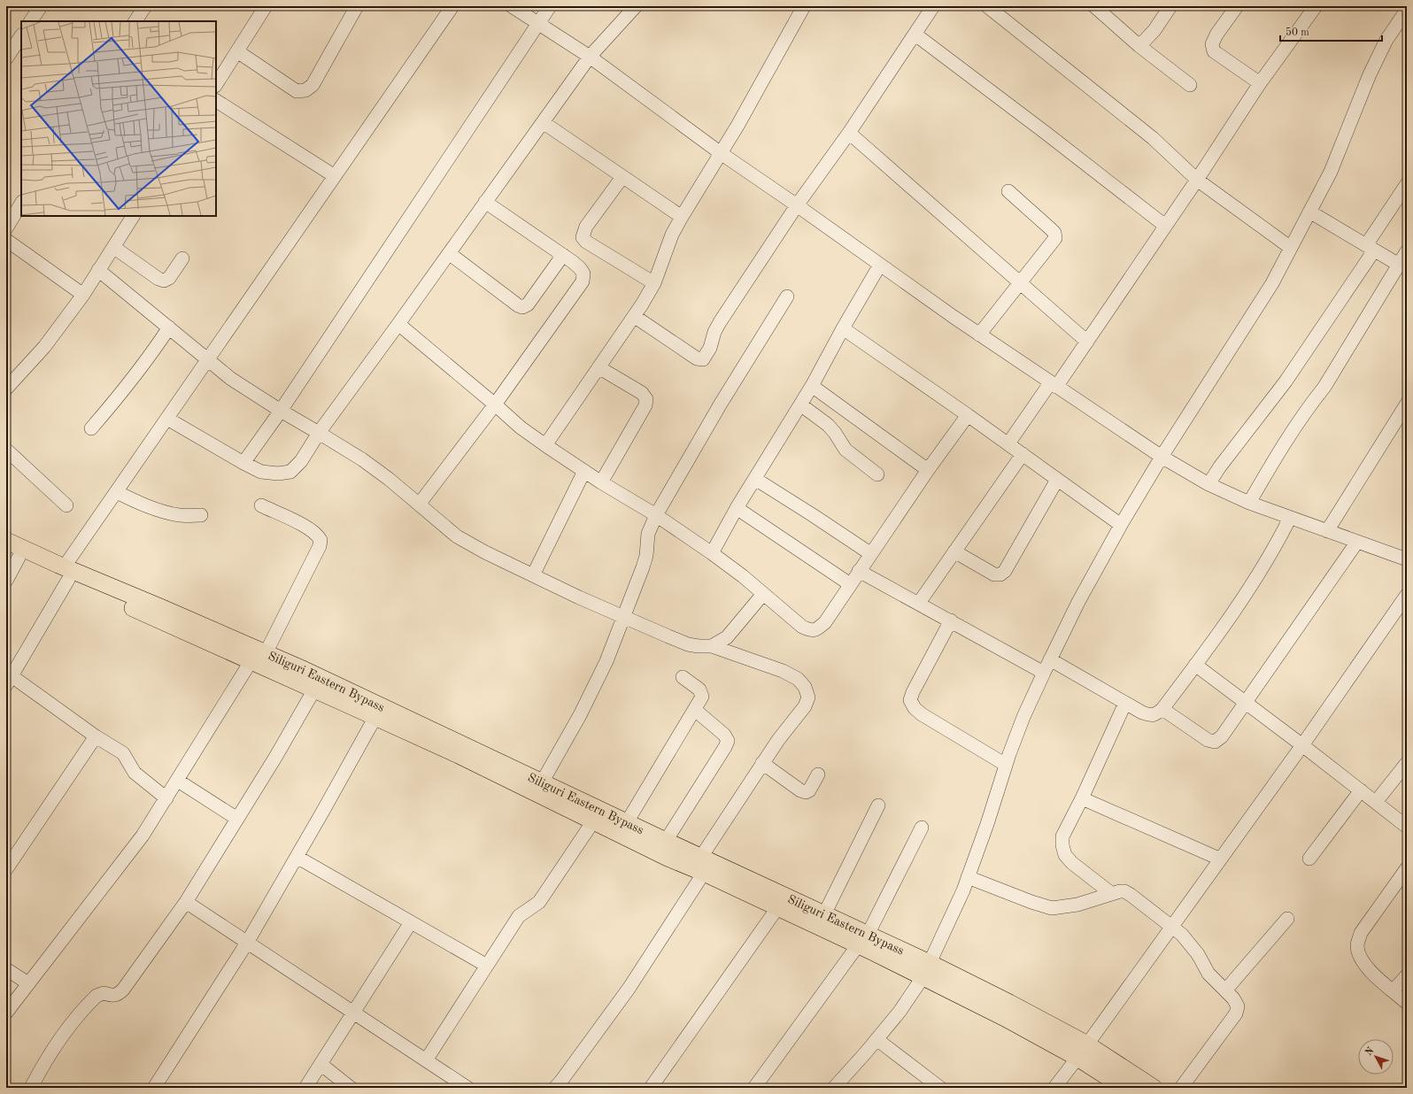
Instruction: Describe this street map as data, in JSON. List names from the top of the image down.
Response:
{
  "streets": {
    "main road": ["Siliguri Eastern Bypass"]
  },
  "scale_bar": "50 m",
  "north": "top left"
}
